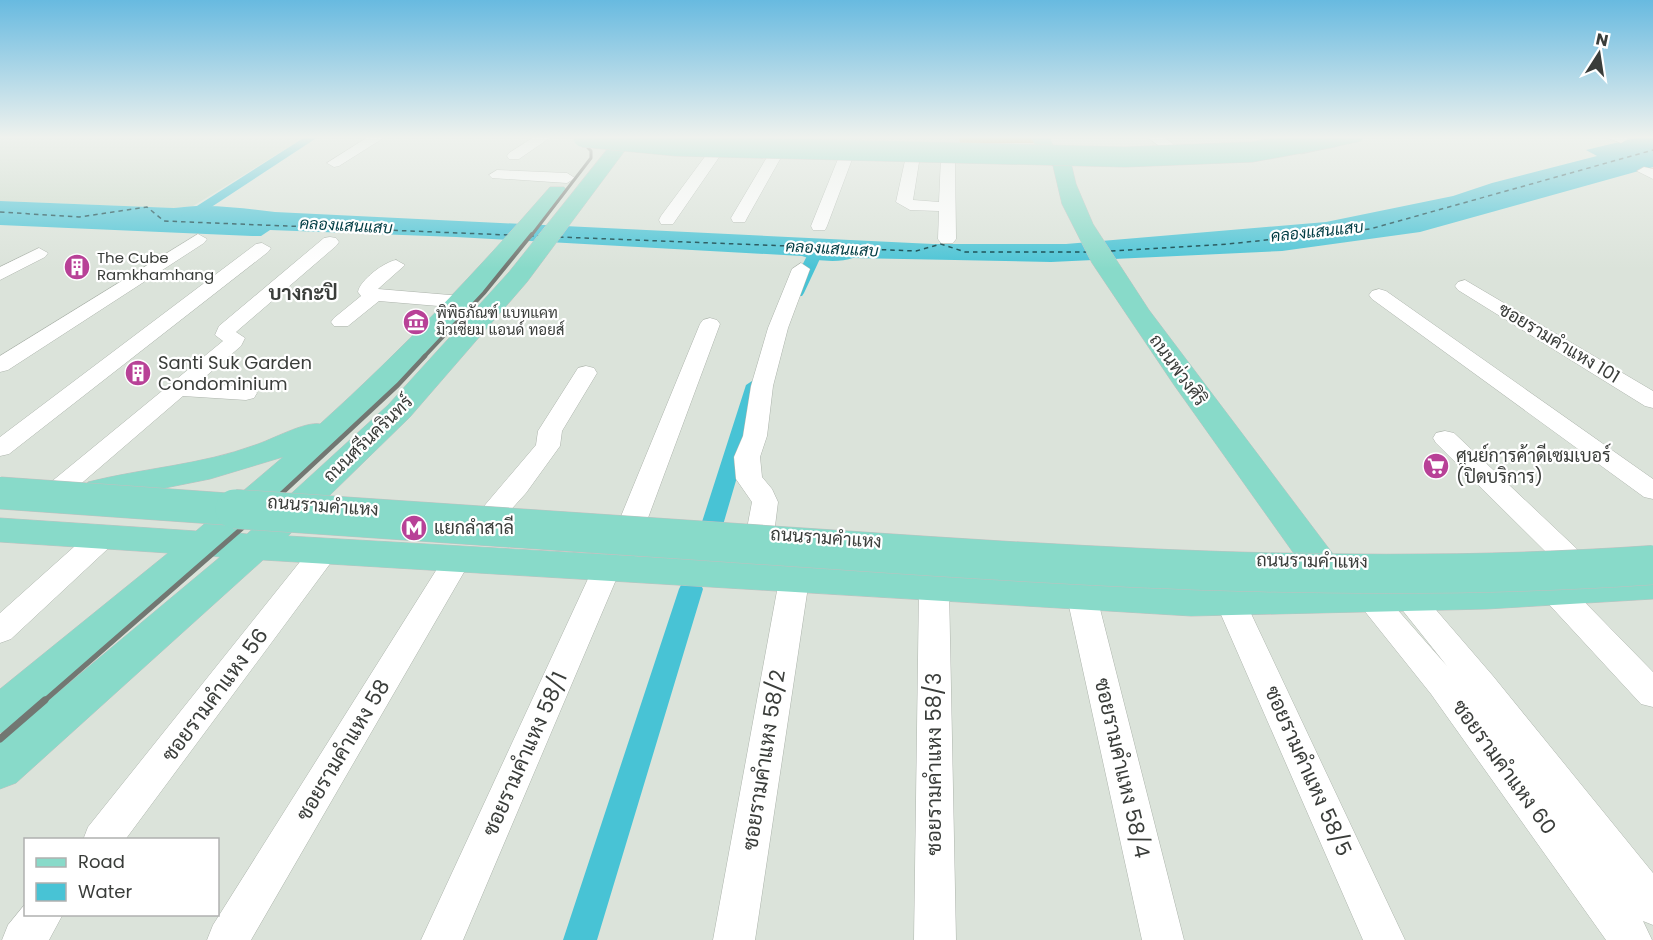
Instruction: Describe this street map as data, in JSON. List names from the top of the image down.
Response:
{
  "streets": {
    "main road": ["ถนนพ่วงศิริ", "ถนนศรีนครินทร์", "ถนนรามคำแหง"],
    "street": [
      "ซอยรามคำแหง 101",
      "ซอยรามคำแหง 56",
      "ซอยรามคำแหง 58",
      "ซอยรามคำแหง 58/1",
      "ซอยรามคำแหง 58/2",
      "ซอยรามคำแหง 58/3",
      "ซอยรามคำแหง 60",
      "ซอยรามคำแหง 58/4",
      "ซอยรามคำแหง 58/5"
    ]
  },
  "crossings": [
    ["ถนนพ่วงศิริ", "ถนนรามคำแหง"],
    ["ถนนพ่วงศิริ", "ซอยรามคำแหง 60"],
    ["ถนนศรีนครินทร์", "ถนนรามคำแหง"],
    ["ถนนรามคำแหง", "ซอยรามคำแหง 56"],
    ["ถนนรามคำแหง", "ซอยรามคำแหง 58"],
    ["ถนนรามคำแหง", "ซอยรามคำแหง 58/1"],
    ["ถนนรามคำแหง", "ซอยรามคำแหง 58/2"],
    ["ถนนรามคำแหง", "ซอยรามคำแหง 58/3"],
    ["ถนนรามคำแหง", "ซอยรามคำแหง 60"],
    ["ถนนรามคำแหง", "ซอยรามคำแหง 58/4"],
    ["ถนนรามคำแหง", "ซอยรามคำแหง 58/5"]
  ],
  "districts": ["บางกะปิ"],
  "water": ["คลองแสนแสบ"],
  "places": {
    "building": ["The Cube Ramkhamhang", "Santi Suk Garden Condominium"],
    "museum": ["พิพิธภัณฑ์ แบทแคท มิวเซียม แอนด์ ทอยส์"],
    "supermarket": ["ศูนย์การค้าดีเซมเบอร์ (ปิดบริการ)"],
    "metro station": ["แยกลำสาลี"]
  },
  "legend": ["Road", "Water"],
  "north": "top"
}
